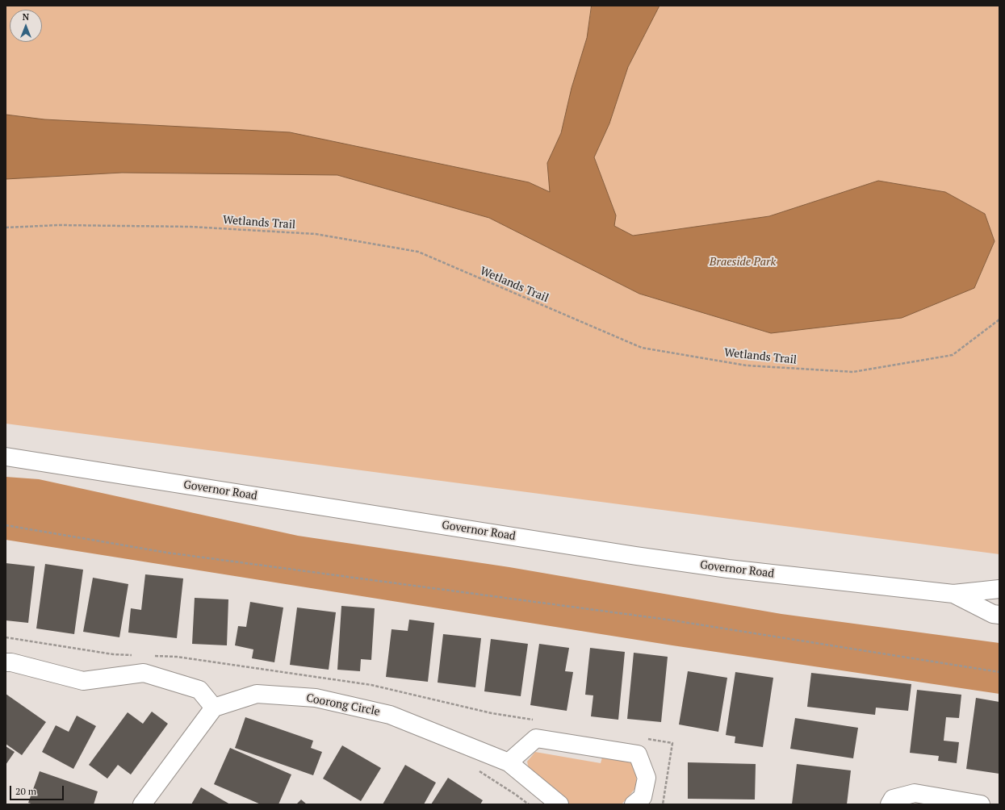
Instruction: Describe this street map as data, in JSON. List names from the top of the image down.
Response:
{
  "streets": {
    "main road": ["Governor Road", "Coorong Circle"],
    "path": ["Wetlands Trail"]
  },
  "parks": ["Braeside Park"],
  "scale_bar": "20 m",
  "north": "top"
}
